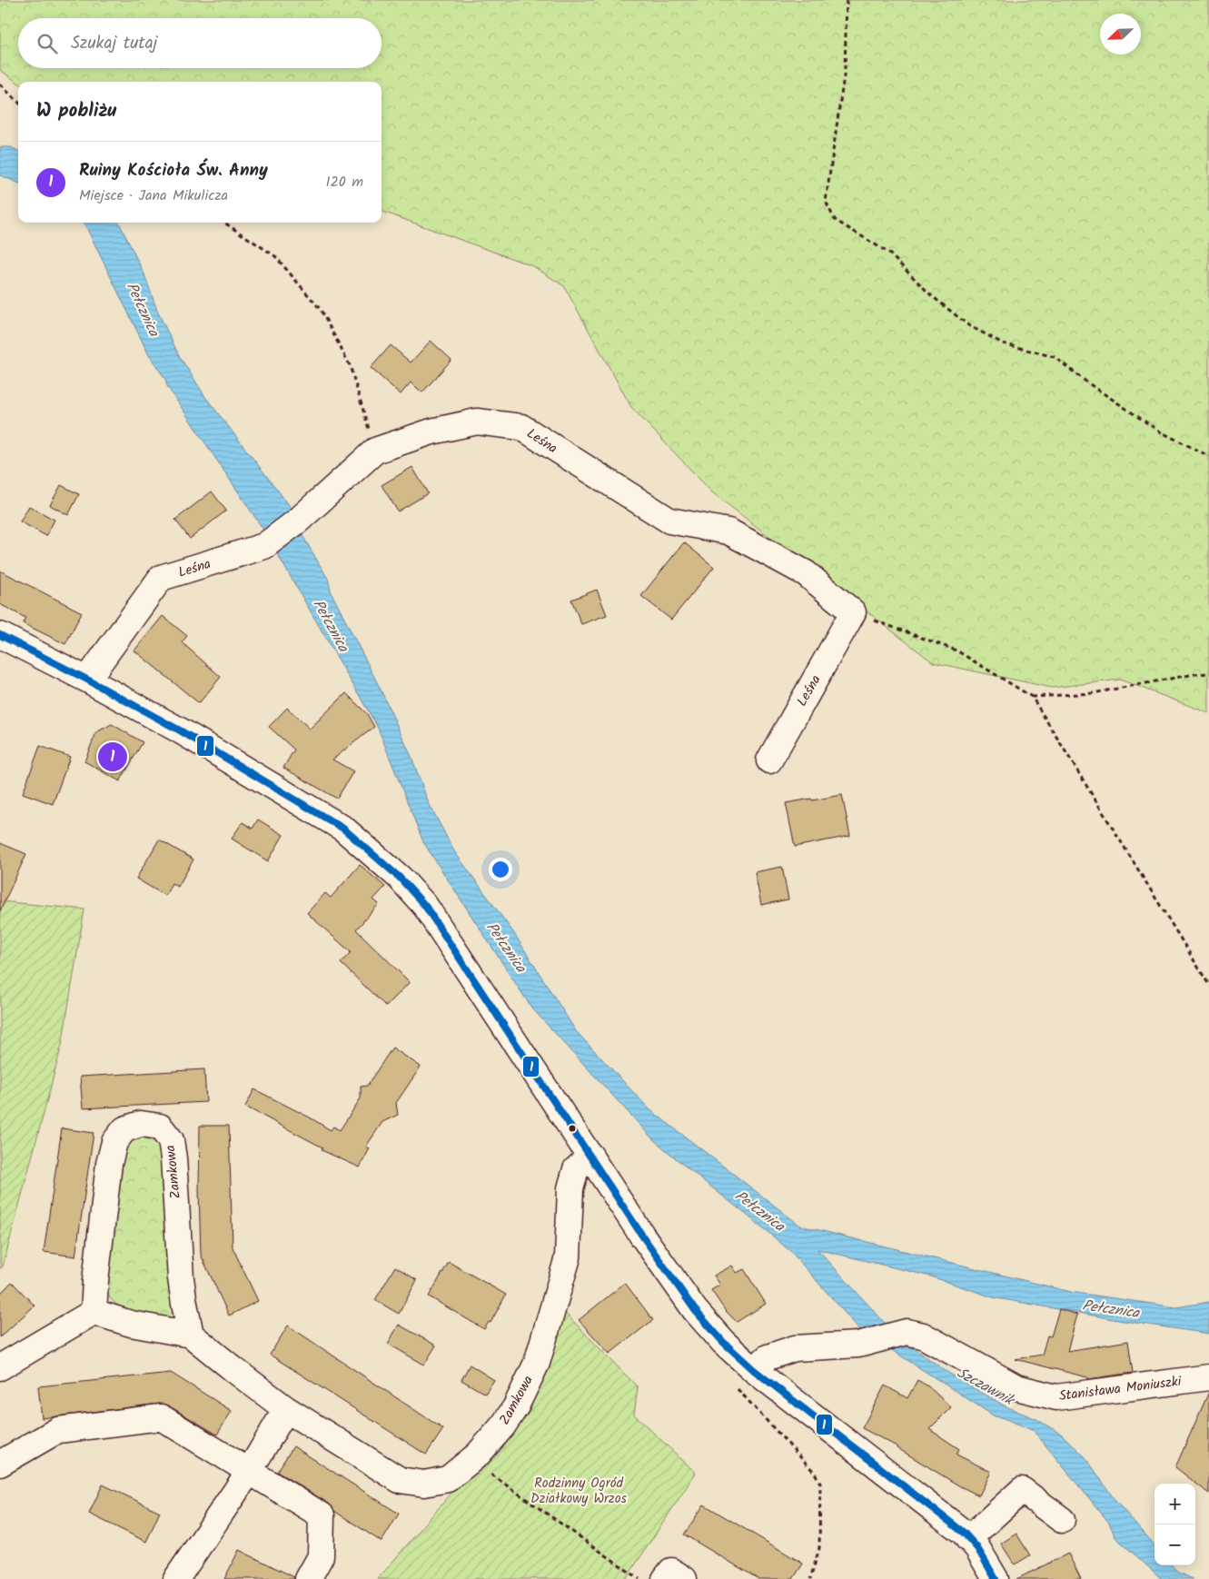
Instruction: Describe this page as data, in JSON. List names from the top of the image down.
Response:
{
  "streets": {
    "street": ["Leśna", "Zamkowa", "Stanisława Moniuszki"]
  },
  "water": ["Pełcznica", "Szczawnik"],
  "parks": ["Rodzinny Ogród Działkowy Wrzos"],
  "lines": ["transit line 1"],
  "north": "bottom left",
  "page": {
    "search": "Szukaj tutaj",
    "heading": "W pobliżu",
    "list": [
      {
        "mark": "1",
        "name": "Ruiny Kościoła Św. Anny",
        "note": "Miejsce · Jana Mikulicza",
        "value": "120 m"
      }
    ],
    "pins": "1",
    "map_buttons": ["+", "−"]
  }
}
